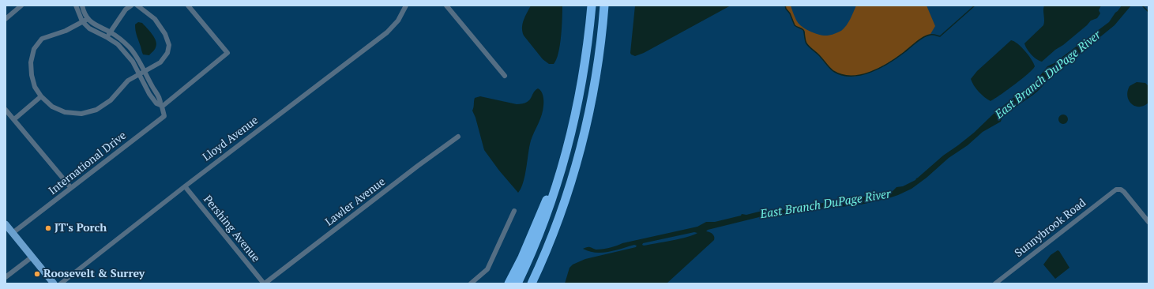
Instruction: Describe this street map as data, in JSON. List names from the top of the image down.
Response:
{
  "streets": {
    "street": [
      "Lloyd Avenue",
      "International Drive",
      "Lawler Avenue",
      "Sunnybrook Road",
      "Pershing Avenue"
    ]
  },
  "crossings": [
    ["Lloyd Avenue", "Pershing Avenue"],
    ["Lawler Avenue", "Pershing Avenue"]
  ],
  "water": ["East Branch DuPage River"],
  "places": ["JT's Porch", "Roosevelt & Surrey"]
}
